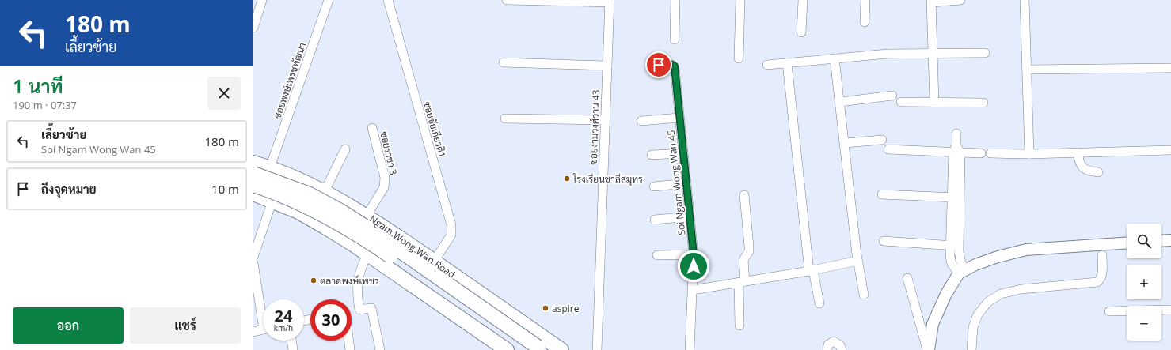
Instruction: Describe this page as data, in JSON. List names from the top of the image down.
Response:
{
  "streets": {
    "main road": ["Ngam Wong Wan Road"],
    "street": [
      "ซอยพงษ์เพรชพัฒนา",
      "ซอยงามวงศ์วาน 43",
      "ซอยชัยเกียรติ1",
      "ซอยราชา 3",
      "Soi Ngam Wong Wan 45"
    ]
  },
  "crossings": [
    ["ซอยพงษ์เพรชพัฒนา", "Ngam Wong Wan Road"],
    ["ซอยชัยเกียรติ1", "Ngam Wong Wan Road"],
    ["ซอยราชา 3", "Ngam Wong Wan Road"]
  ],
  "places": ["โรงเรียนชาลีสมุทร", "ตลาดพงษ์เพชร", "aspire"],
  "page": {
    "turn": ["180 m", "เลี้ยวซ้าย"],
    "heading": ["1 นาที", "190 m · 07:37"],
    "list": [
      {
        "name": "เลี้ยวซ้าย",
        "note": "Soi Ngam Wong Wan 45",
        "value": "180 m"
      },
      {
        "name": "ถึงจุดหมาย",
        "value": "10 m"
      }
    ],
    "map_buttons": ["+", "−"],
    "speed": "24 km/h",
    "limit": "30",
    "buttons": ["ออก", "แชร์"]
  }
}
